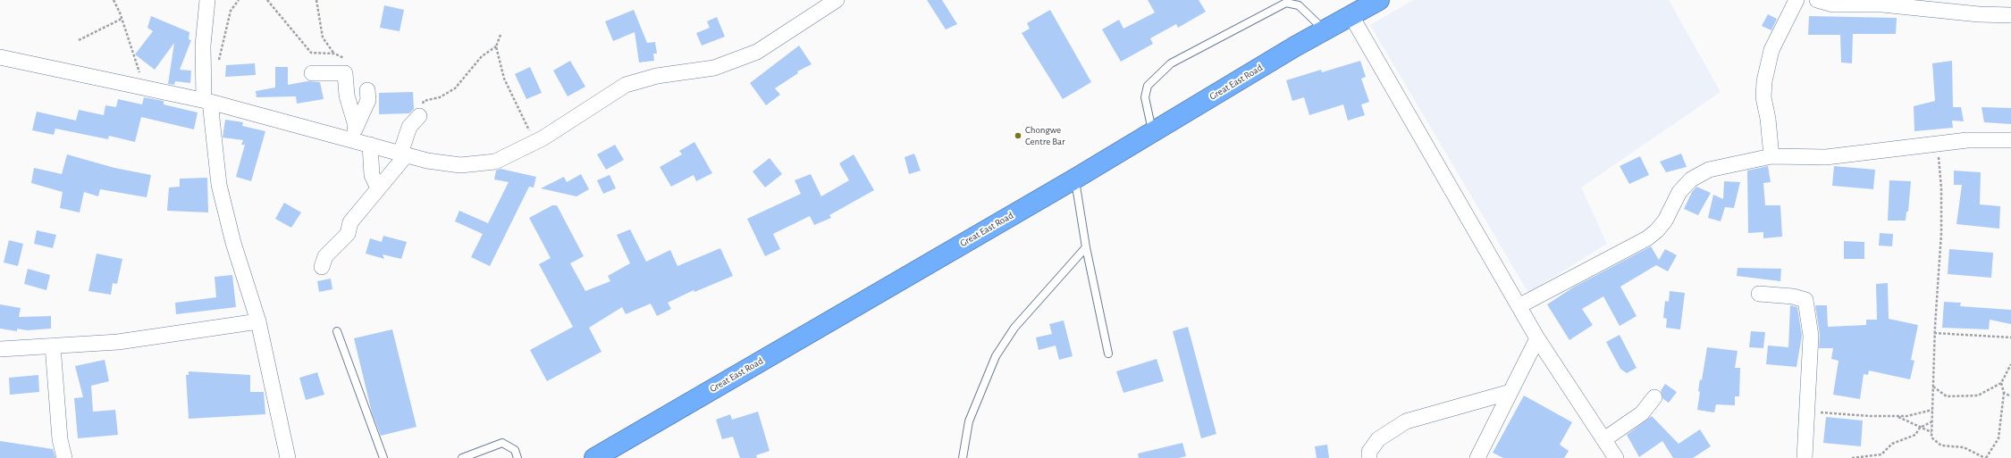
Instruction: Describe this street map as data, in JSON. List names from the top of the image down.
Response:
{
  "streets": {
    "highway": ["Great East Road"]
  },
  "places": ["Chongwe Centre Bar"]
}
